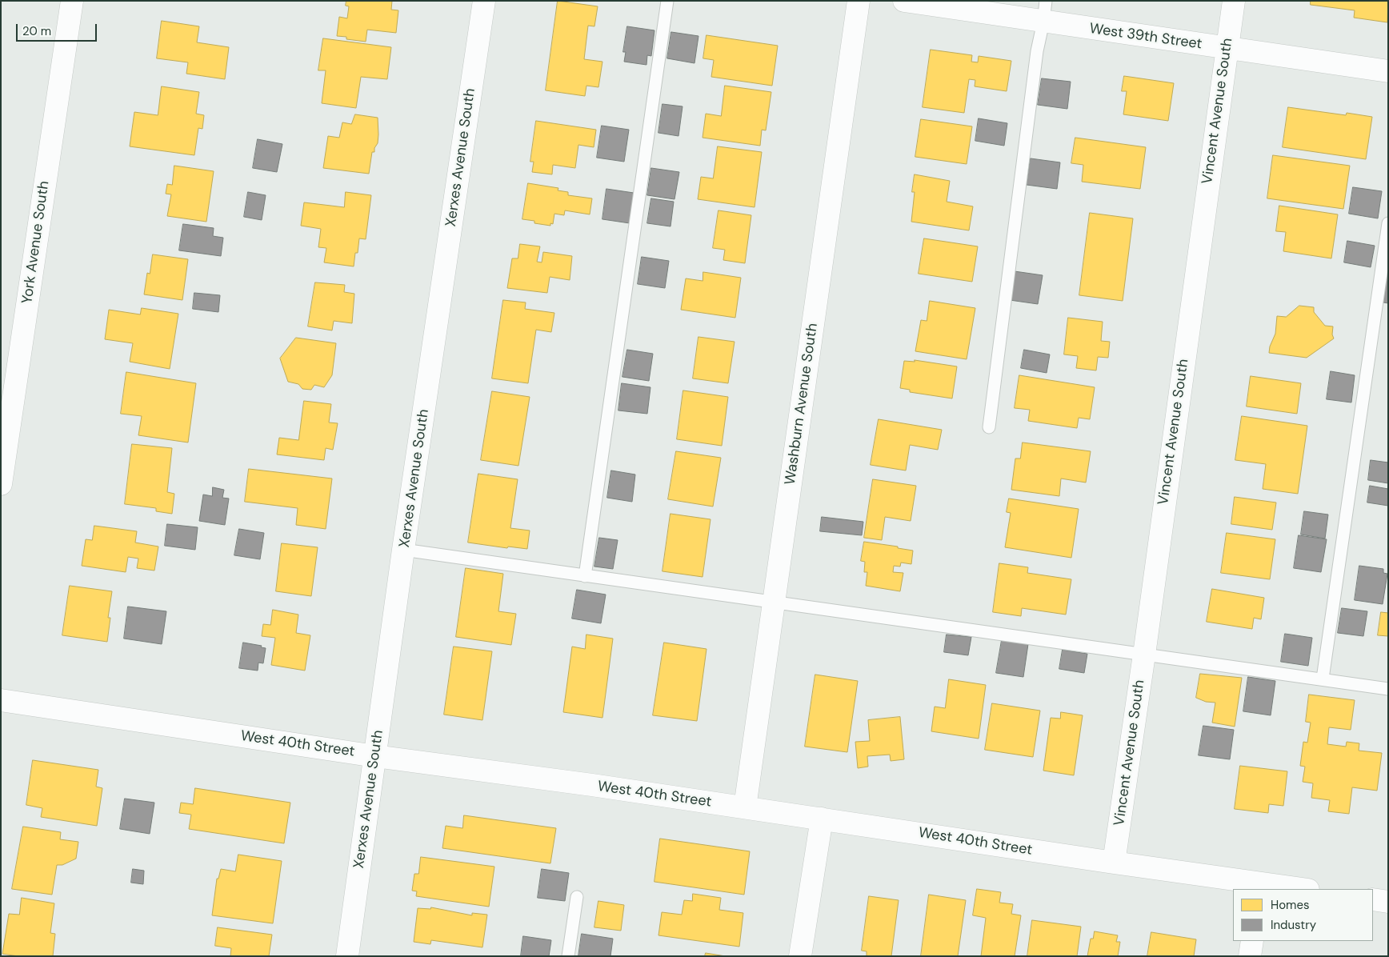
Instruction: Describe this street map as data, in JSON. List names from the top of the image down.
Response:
{
  "streets": {
    "street": [
      "West 39th Street",
      "Vincent Avenue South",
      "Xerxes Avenue South",
      "York Avenue South",
      "Washburn Avenue South",
      "West 40th Street"
    ]
  },
  "crossings": [
    ["West 39th Street", "Vincent Avenue South"],
    ["Vincent Avenue South", "West 40th Street"],
    ["Xerxes Avenue South", "West 40th Street"],
    ["Washburn Avenue South", "West 40th Street"]
  ],
  "legend": ["Homes", "Industry"],
  "scale_bar": "20 m"
}
